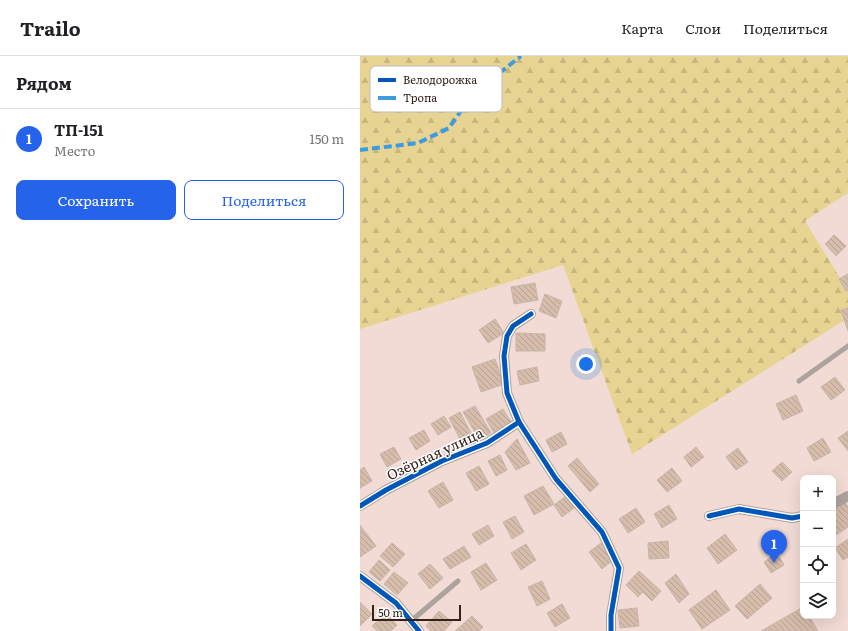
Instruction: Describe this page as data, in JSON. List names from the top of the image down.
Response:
{
  "streets": {
    "street": ["Озёрная улица"]
  },
  "legend": ["Велодорожка", "Тропа"],
  "scale_bar": "50 m",
  "page": {
    "header": "Trailo",
    "nav": ["Карта", "Слои", "Поделиться"],
    "heading": "Рядом",
    "list": [
      {
        "mark": "1",
        "name": "ТП-151",
        "note": "Место",
        "value": "150 m"
      }
    ],
    "buttons": ["Сохранить", "Поделиться"],
    "map_buttons": ["+", "−"],
    "pins": "1",
    "scale": "50 m"
  }
}
